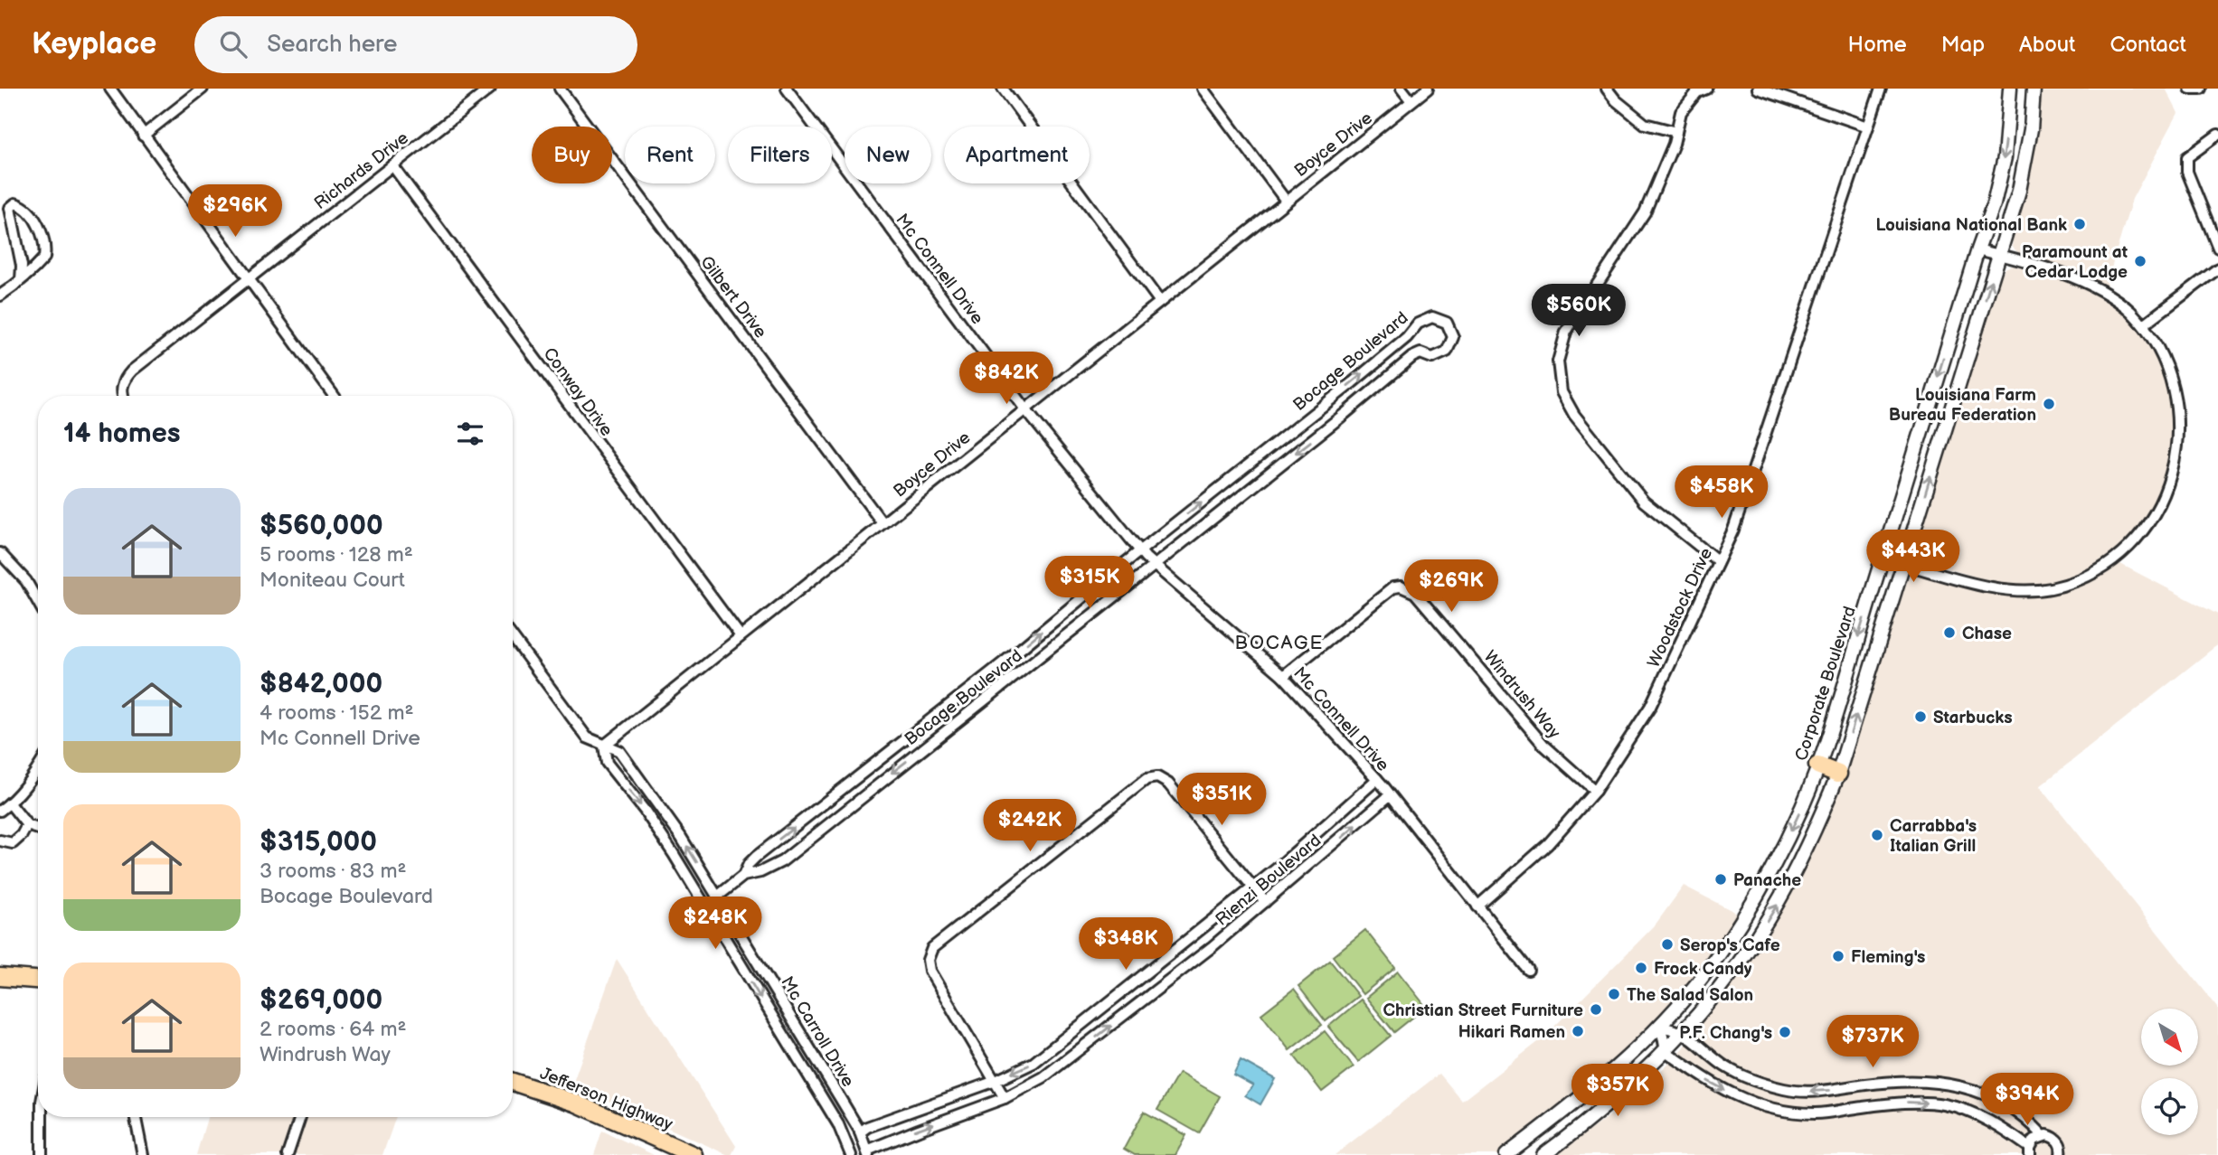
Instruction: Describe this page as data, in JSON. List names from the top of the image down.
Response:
{
  "streets": {
    "main road": ["Jefferson Highway"],
    "street": [
      "Boyce Drive",
      "Richards Drive",
      "Mc Connell Drive",
      "Gilbert Drive",
      "Bocage Boulevard",
      "Conway Drive",
      "Woodstock Drive",
      "Corporate Boulevard",
      "Windrush Way",
      "Rienzi Boulevard",
      "Mc Carroll Drive"
    ]
  },
  "crossings": [
    ["Boyce Drive", "Mc Connell Drive"],
    ["Boyce Drive", "Gilbert Drive"],
    ["Boyce Drive", "Conway Drive"],
    ["Boyce Drive", "Mc Carroll Drive"],
    ["Richards Drive", "Conway Drive"],
    ["Mc Connell Drive", "Bocage Boulevard"],
    ["Mc Connell Drive", "Woodstock Drive"],
    ["Mc Connell Drive", "Windrush Way"],
    ["Mc Connell Drive", "Rienzi Boulevard"],
    ["Bocage Boulevard", "Mc Carroll Drive"],
    ["Woodstock Drive", "Windrush Way"],
    ["Rienzi Boulevard", "Mc Carroll Drive"]
  ],
  "districts": ["BOCAGE"],
  "places": [
    "Louisiana National Bank",
    "Paramount at Cedar Lodge",
    "Louisiana Farm Bureau Federation",
    "Chase",
    "Starbucks",
    "Carrabba's Italian Grill",
    "Panache",
    "Serop's Cafe",
    "Fleming's",
    "Frock Candy",
    "The Salad Salon",
    "Christian Street Furniture",
    "Hikari Ramen",
    "P.F. Chang's"
  ],
  "north": "bottom right",
  "page": {
    "header": "Keyplace",
    "search": "Search here",
    "nav": [
      "Home",
      "Map",
      "About",
      "Contact"
    ],
    "chip": [
      "Buy",
      "Rent",
      "Filters",
      "New",
      "Apartment"
    ],
    "price": [
      "$296K",
      "$560K",
      "$842K",
      "$458K",
      "$443K",
      "$315K",
      "$269K",
      "$351K",
      "$242K",
      "$248K",
      "$348K",
      "$737K",
      "$357K",
      "$394K"
    ],
    "heading": "14 homes",
    "list": [
      {
        "name": "$560,000",
        "note": "5 rooms · 128 m² · Moniteau Court"
      },
      {
        "name": "$842,000",
        "note": "4 rooms · 152 m² · Mc Connell Drive"
      },
      {
        "name": "$315,000",
        "note": "3 rooms · 83 m² · Bocage Boulevard"
      },
      {
        "name": "$269,000",
        "note": "2 rooms · 64 m² · Windrush Way"
      }
    ]
  }
}
